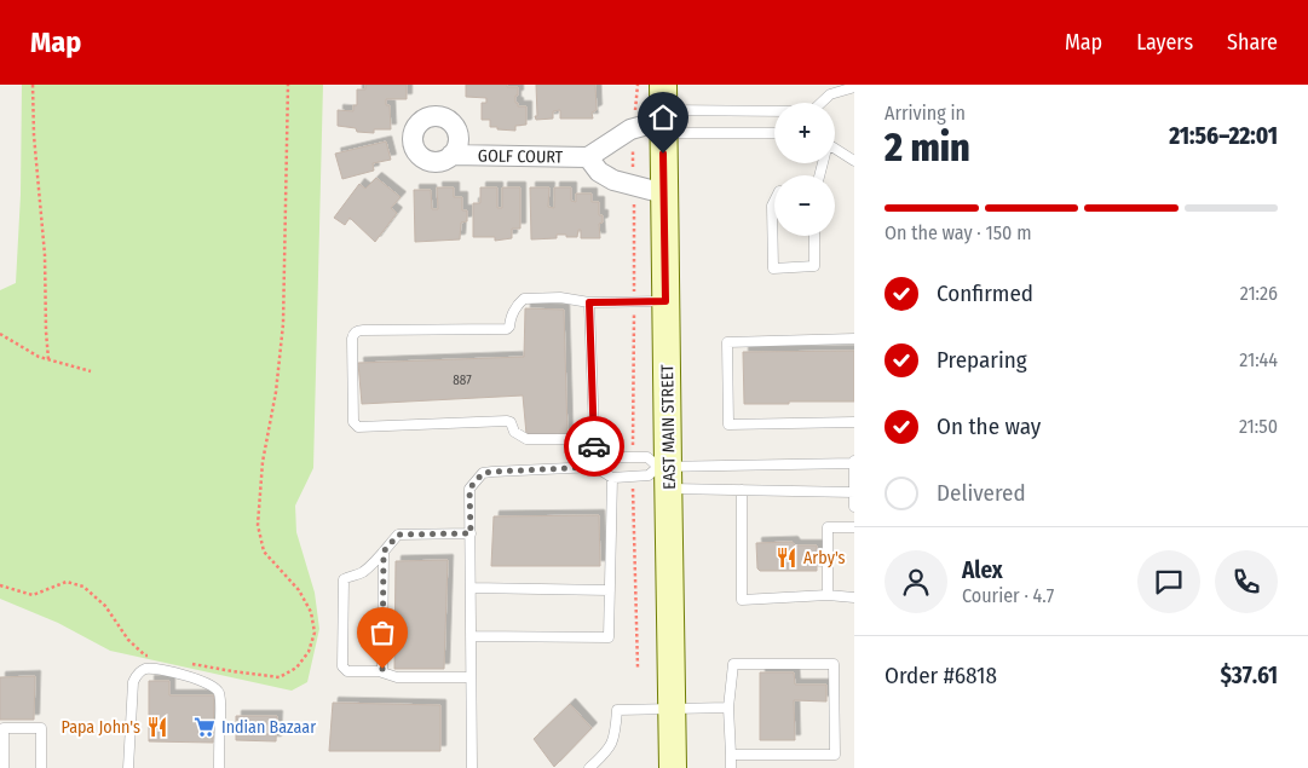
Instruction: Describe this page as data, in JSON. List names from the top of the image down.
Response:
{
  "streets": {
    "main road": ["EAST MAIN STREET"],
    "street": ["GOLF COURT"]
  },
  "places": {
    "restaurant": ["Arby's", "Papa John's"],
    "supermarket": ["Indian Bazaar"]
  },
  "house_numbers": ["887"],
  "page": {
    "header": "Map",
    "nav": ["Map", "Layers", "Share"],
    "heading": ["2 min", "Arriving in", "21:56–22:01"],
    "panel": [
      "Alex",
      "Courier · 4.7",
      "Order #6818",
      "$37.61"
    ],
    "map_buttons": ["+", "−"],
    "bar": "On the way · 150 m",
    "list": [
      ["Confirmed", "21:26"],
      ["Preparing", "21:44"],
      ["On the way", "21:50"],
      "Delivered"
    ]
  }
}
